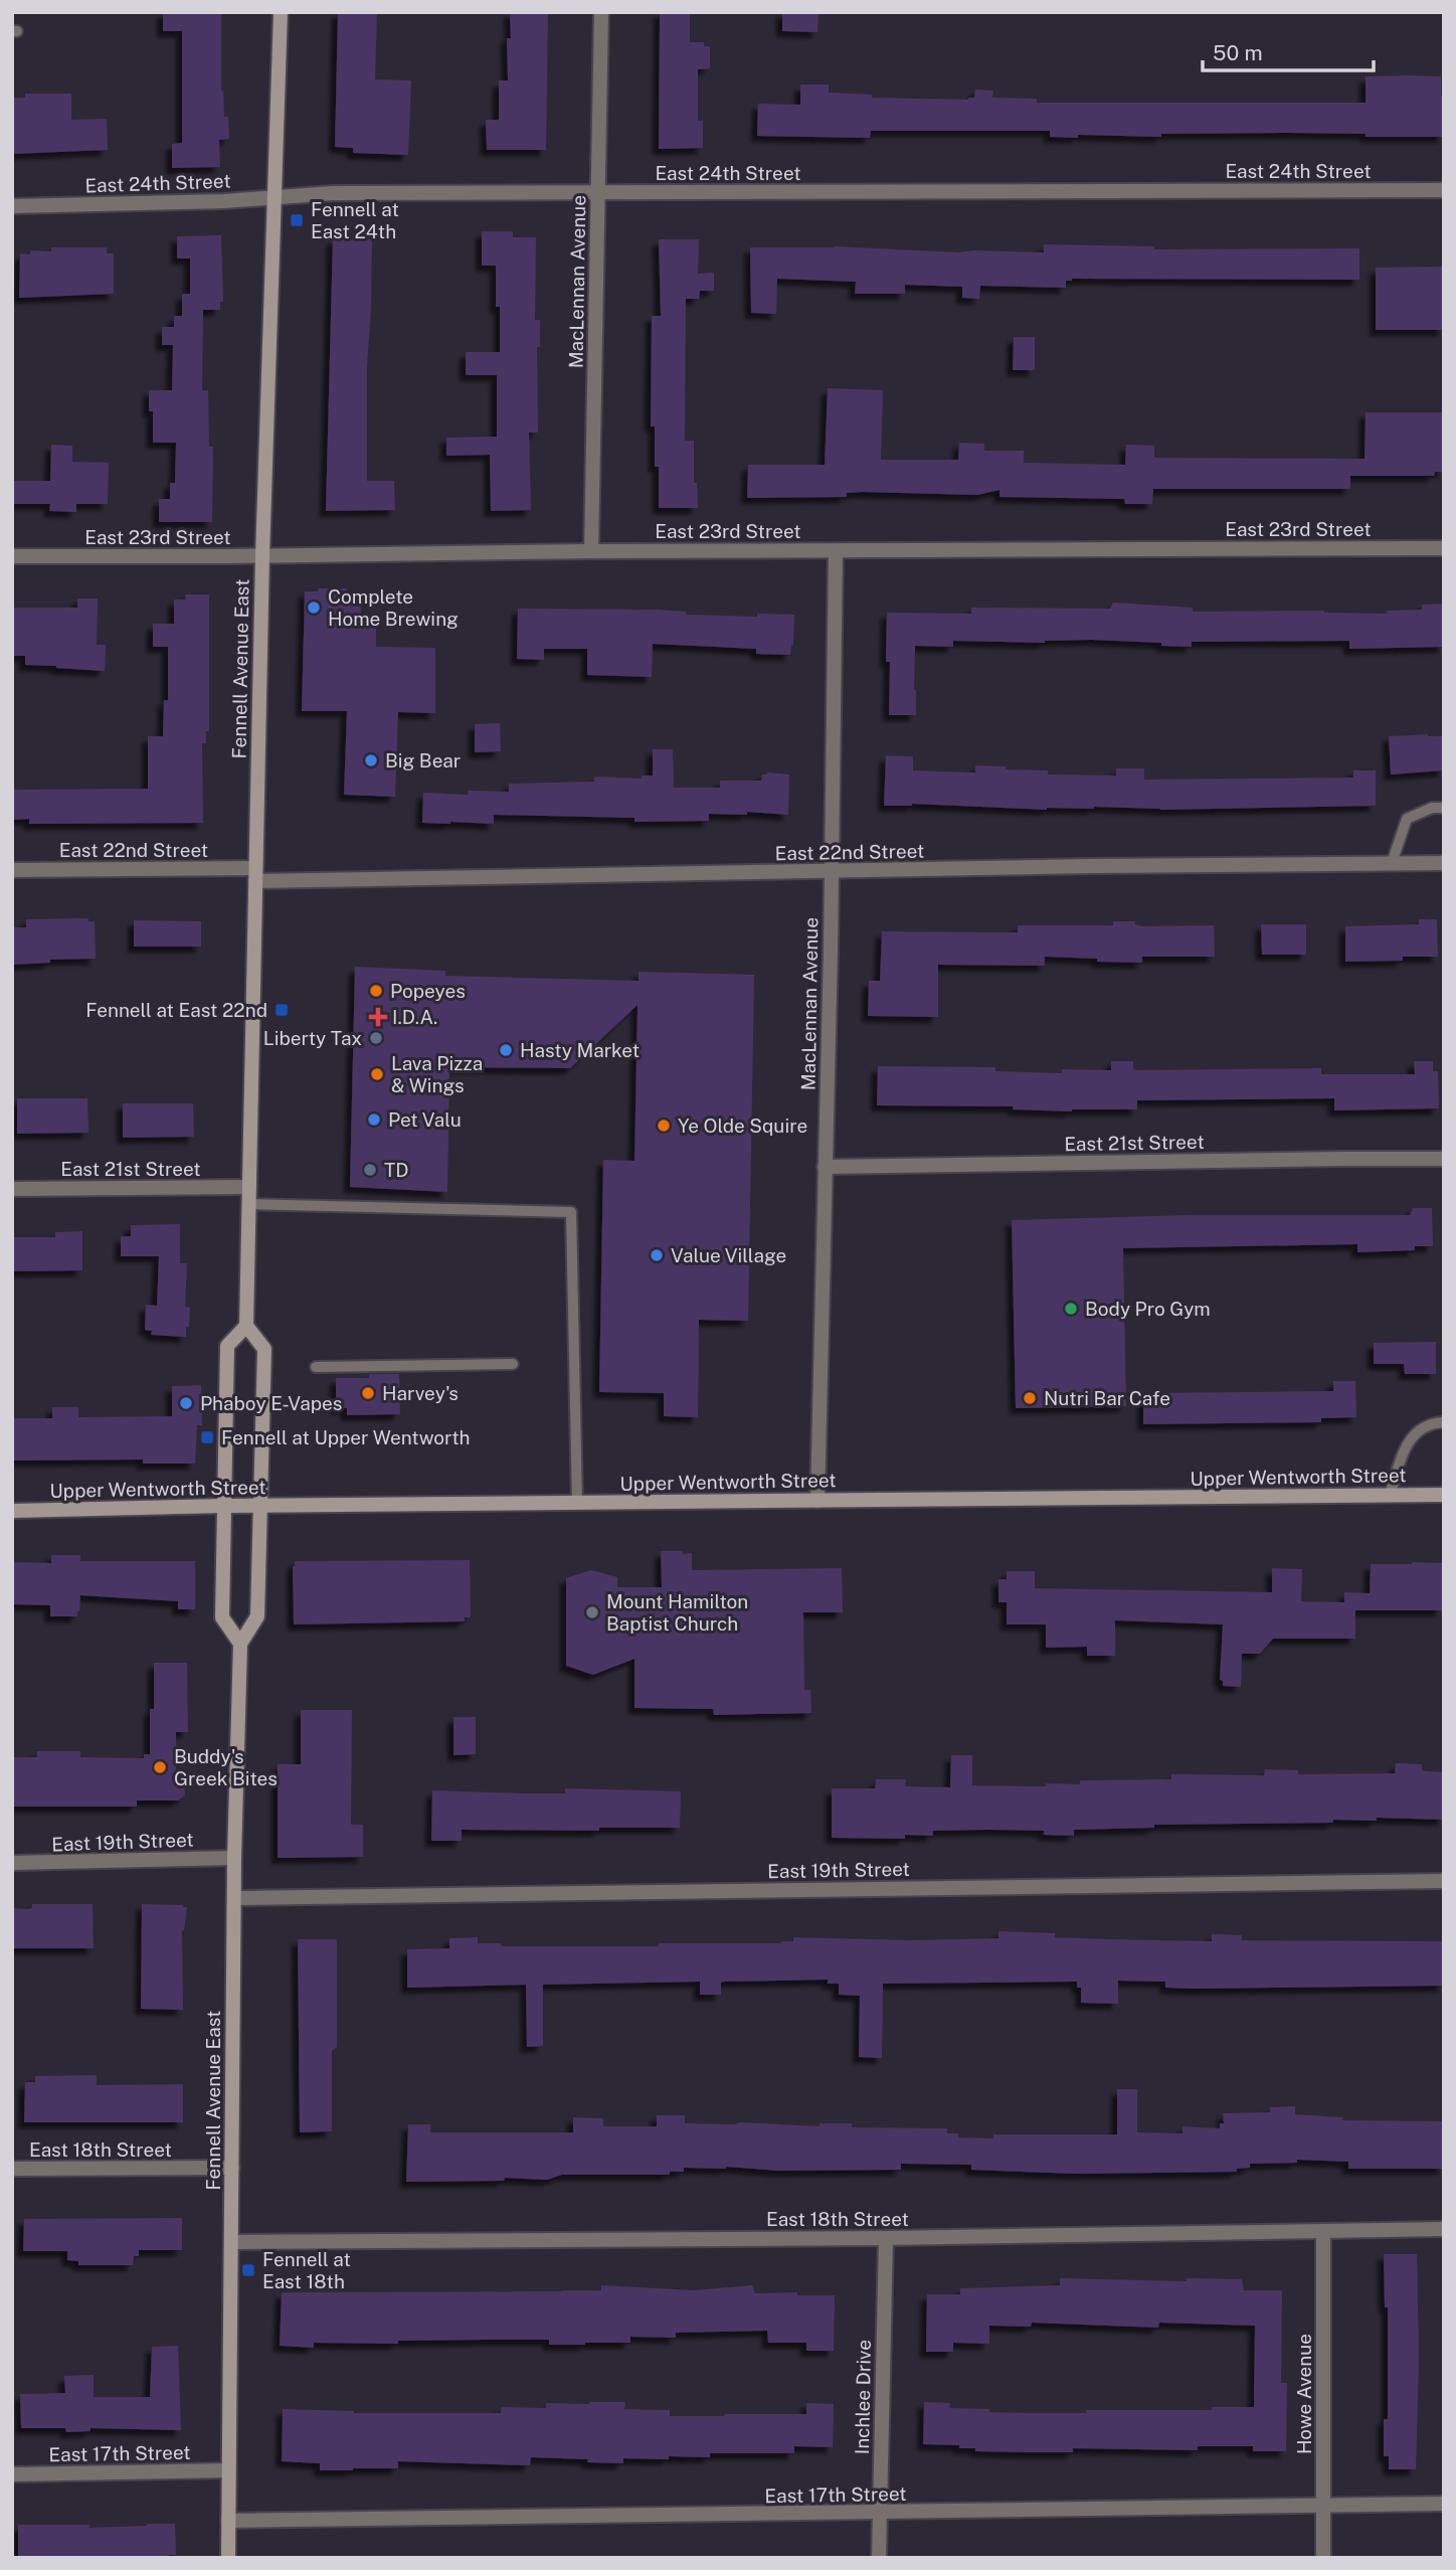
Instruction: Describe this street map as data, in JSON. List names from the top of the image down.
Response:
{
  "streets": {
    "main road": ["Fennell Avenue East", "Upper Wentworth Street"],
    "street": [
      "East 24th Street",
      "MacLennan Avenue",
      "East 23rd Street",
      "East 22nd Street",
      "East 21st Street",
      "East 19th Street",
      "East 18th Street",
      "Howe Avenue",
      "Inchlee Drive",
      "East 17th Street"
    ]
  },
  "crossings": [
    ["East 24th Street", "MacLennan Avenue"],
    ["East 24th Street", "Fennell Avenue East"],
    ["MacLennan Avenue", "East 23rd Street"],
    ["MacLennan Avenue", "East 22nd Street"],
    ["MacLennan Avenue", "East 21st Street"],
    ["MacLennan Avenue", "Upper Wentworth Street"],
    ["East 23rd Street", "Fennell Avenue East"],
    ["Fennell Avenue East", "East 22nd Street"],
    ["Fennell Avenue East", "East 21st Street"],
    ["Fennell Avenue East", "Upper Wentworth Street"],
    ["Fennell Avenue East", "East 19th Street"],
    ["Fennell Avenue East", "East 18th Street"],
    ["Fennell Avenue East", "East 17th Street"],
    ["East 18th Street", "Howe Avenue"],
    ["East 18th Street", "Inchlee Drive"],
    ["Howe Avenue", "East 17th Street"],
    ["Inchlee Drive", "East 17th Street"]
  ],
  "places": {
    "transit": [
      "Fennell at East 24th",
      "Fennell at East 22nd",
      "Fennell at Upper Wentworth",
      "Fennell at East 18th"
    ],
    "other": [
      "Complete Home Brewing",
      "Big Bear",
      "Popeyes",
      "Liberty Tax",
      "Hasty Market",
      "Lava Pizza & Wings",
      "Pet Valu",
      "Ye Olde Squire",
      "TD",
      "Value Village",
      "Body Pro Gym",
      "Harvey's",
      "Nutri Bar Cafe",
      "Phaboy E-Vapes",
      "Mount Hamilton Baptist Church",
      "Buddy's Greek Bites"
    ],
    "health": ["I.D.A."]
  },
  "scale_bar": "50 m"
}
